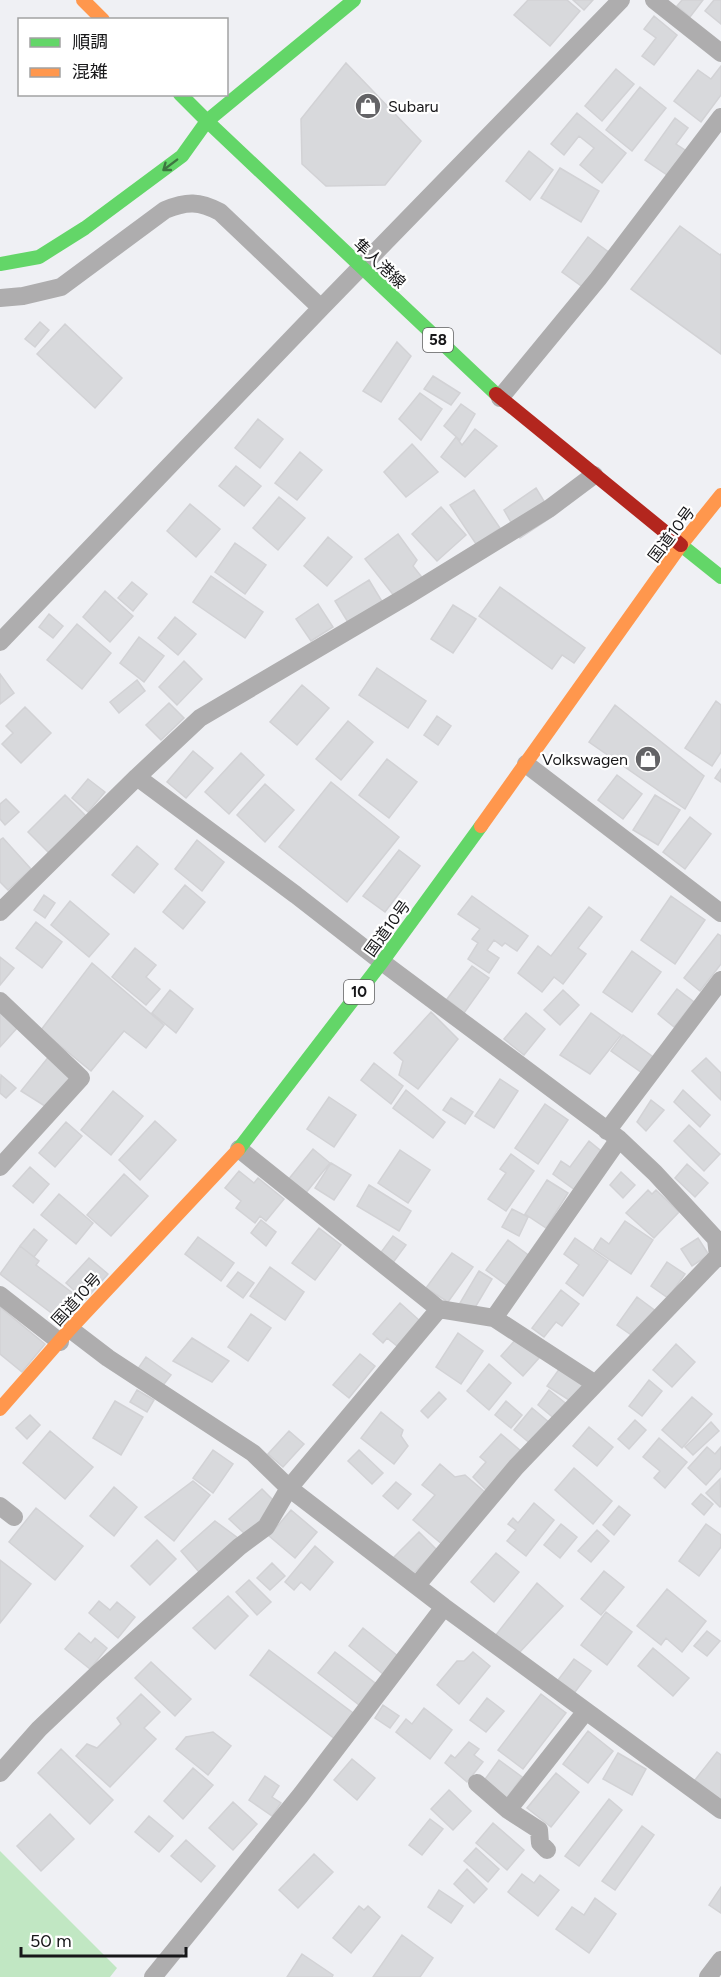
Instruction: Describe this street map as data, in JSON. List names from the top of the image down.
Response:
{
  "streets": {
    "main road": [
      "隼人港線",
      "58",
      "国道10号",
      "10"
    ]
  },
  "crossings": [
    ["隼人港線", "国道10号"]
  ],
  "places": {
    "shop": ["Subaru", "Volkswagen"]
  },
  "legend": ["順調", "混雑"],
  "scale_bar": "50 m"
}
